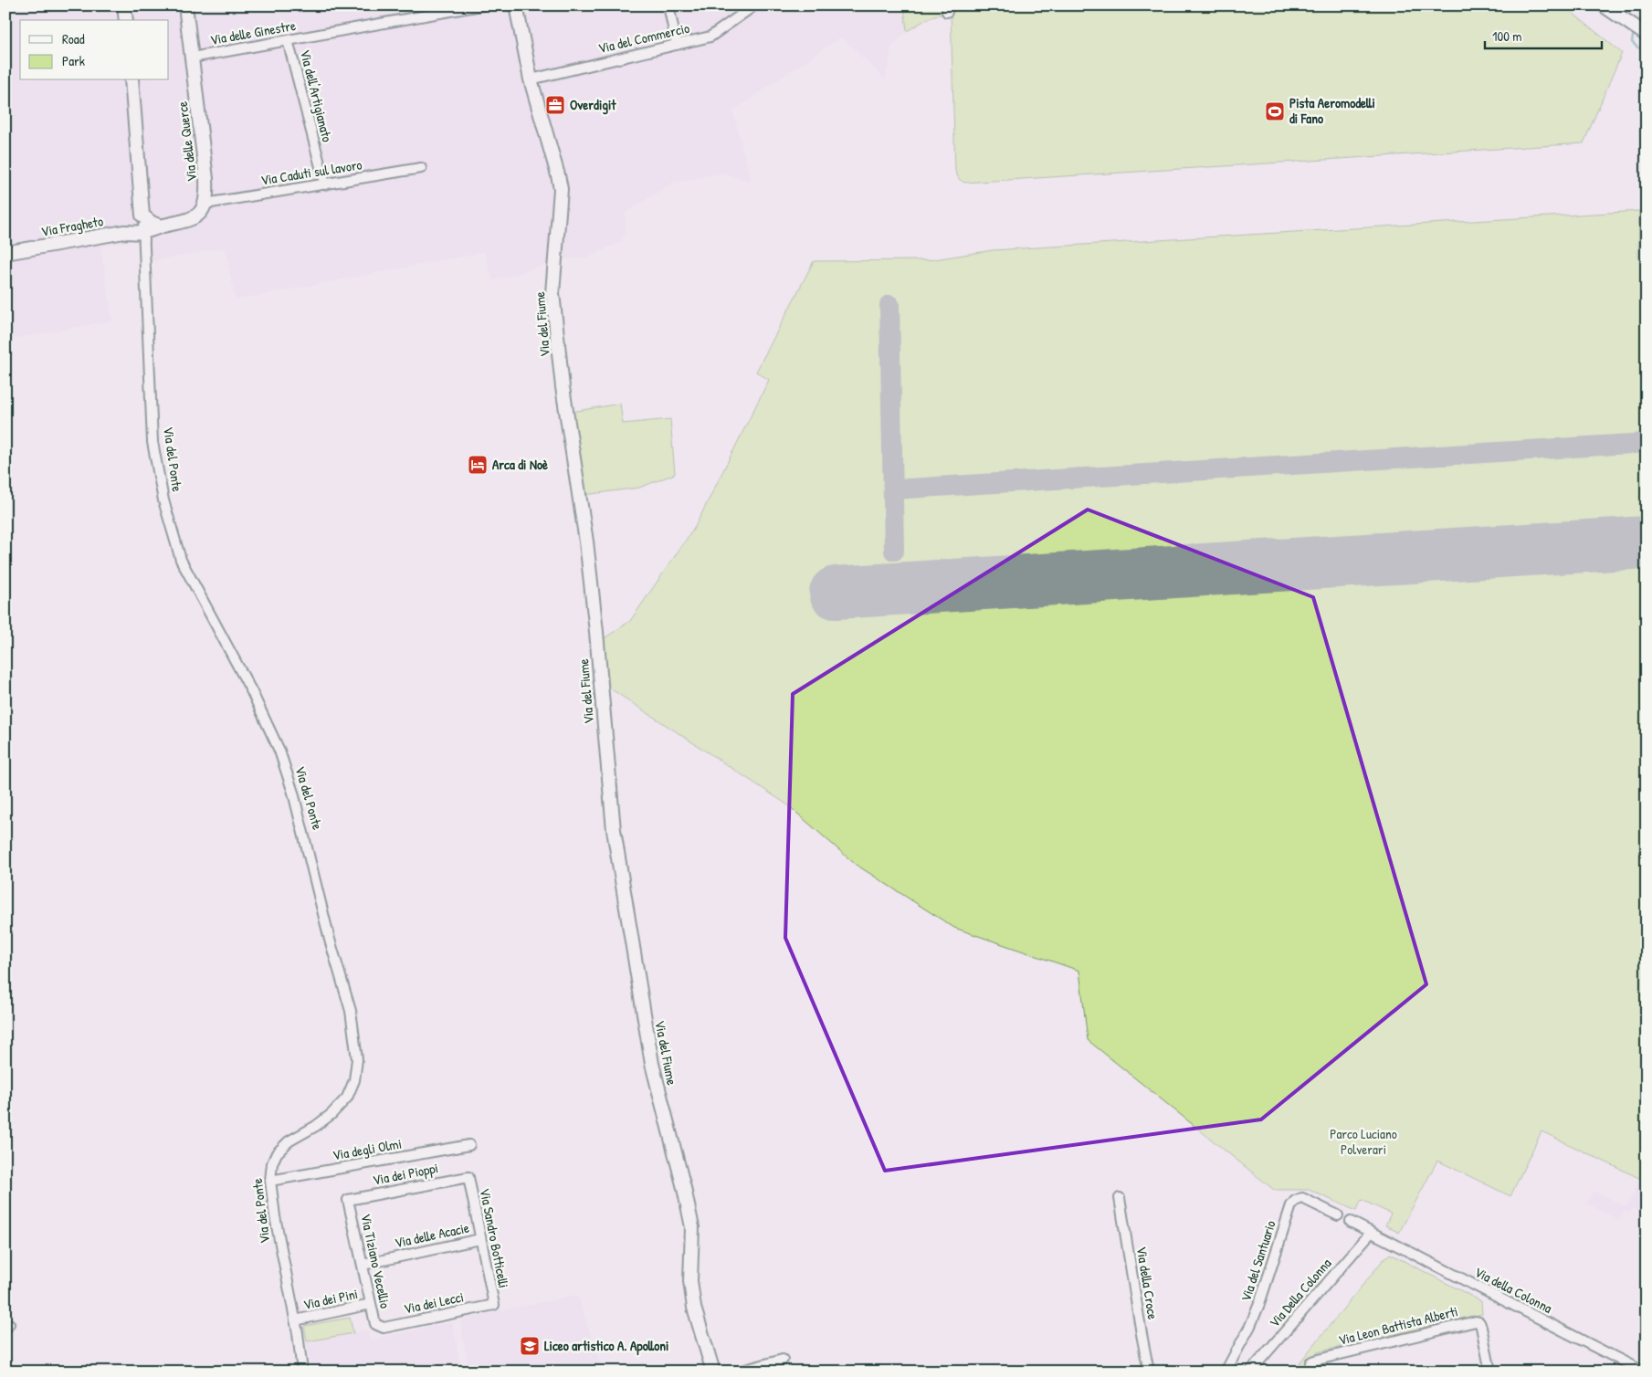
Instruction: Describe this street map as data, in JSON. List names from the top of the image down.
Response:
{
  "streets": {
    "street": [
      "Via delle Ginestre",
      "Via del Commercio",
      "Via dell'Artigianato",
      "Via delle Querce",
      "Via Caduti sul lavoro",
      "Via Fragheto",
      "Via del Fiume",
      "Via del Ponte",
      "Via degli Olmi",
      "Via dei Pioppi",
      "Via delle Acacie",
      "Via Sandro Botticelli",
      "Via Tiziano Vecellio",
      "Via del Santuario",
      "Via della Croce",
      "Via della Colonna",
      "Via Della Colonna",
      "Via dei Pini",
      "Via dei Lecci",
      "Via Leon Battista Alberti"
    ]
  },
  "crossings": [
    ["Via delle Ginestre", "Via dell'Artigianato"],
    ["Via delle Ginestre", "Via delle Querce"],
    ["Via del Commercio", "Via del Fiume"],
    ["Via dell'Artigianato", "Via Caduti sul lavoro"],
    ["Via delle Querce", "Via Caduti sul lavoro"],
    ["Via Fragheto", "Via del Ponte"],
    ["Via del Ponte", "Via degli Olmi"],
    ["Via del Ponte", "Via dei Pini"],
    ["Via dei Pioppi", "Via Sandro Botticelli"],
    ["Via dei Pioppi", "Via Tiziano Vecellio"],
    ["Via delle Acacie", "Via Sandro Botticelli"],
    ["Via delle Acacie", "Via Tiziano Vecellio"],
    ["Via Sandro Botticelli", "Via dei Lecci"],
    ["Via Tiziano Vecellio", "Via dei Pini"],
    ["Via Tiziano Vecellio", "Via dei Lecci"],
    ["Via della Colonna", "Via Della Colonna"]
  ],
  "parks": ["Parco Luciano Polverari"],
  "places": {
    "office": ["Overdigit"],
    "sports": ["Pista Aeromodelli di Fano"],
    "hotel": ["Arca di Noè"],
    "school or university": ["Liceo artistico A. Apolloni"]
  },
  "legend": ["Road", "Park"],
  "scale_bar": "100 m"
}
